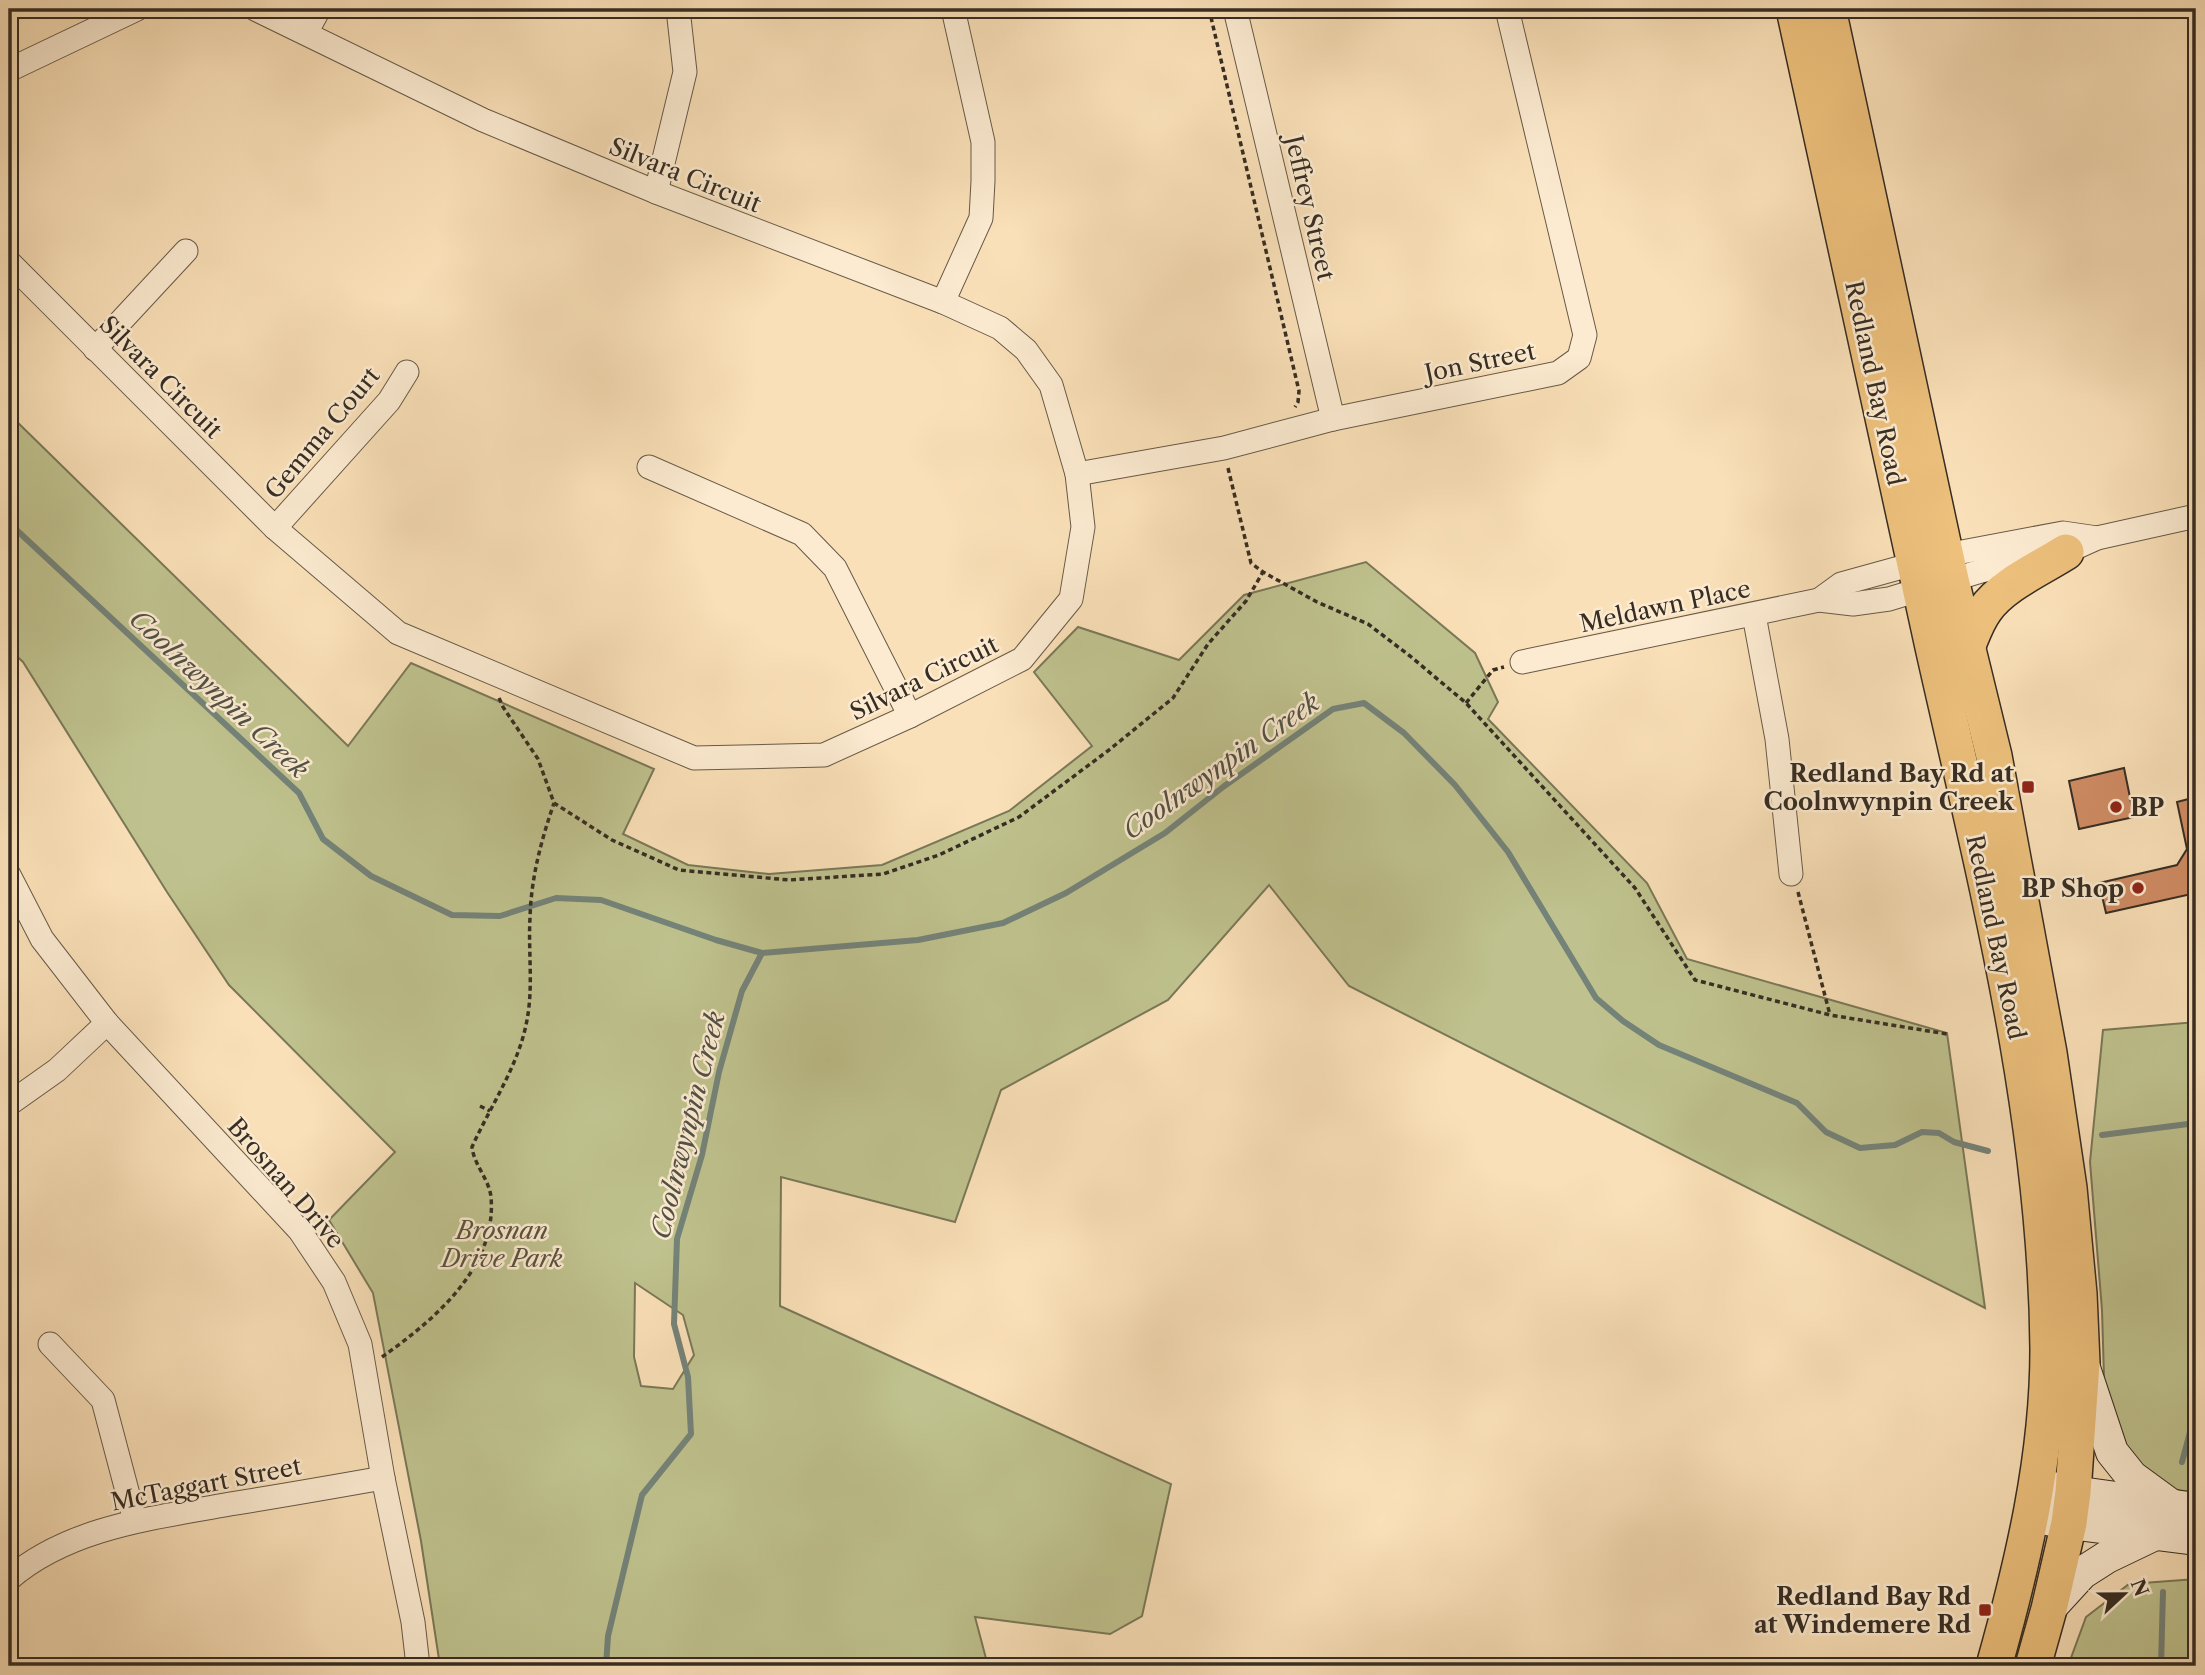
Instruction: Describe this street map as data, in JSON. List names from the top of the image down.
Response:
{
  "streets": {
    "main road": ["Redland Bay Road"],
    "street": [
      "Silvara Circuit",
      "Jeffrey Street",
      "Jon Street",
      "Gemma Court",
      "Meldawn Place",
      "Brosnan Drive",
      "McTaggart Street"
    ]
  },
  "crossings": [
    ["Silvara Circuit", "Jon Street"],
    ["Silvara Circuit", "Gemma Court"],
    ["Jeffrey Street", "Jon Street"],
    ["Redland Bay Road", "Meldawn Place"],
    ["Brosnan Drive", "McTaggart Street"]
  ],
  "water": ["Coolnwynpin Creek"],
  "parks": ["Brosnan Drive Park"],
  "places": {
    "transit": ["Redland Bay Rd at Coolnwynpin Creek", "Redland Bay Rd at Windemere Rd"],
    "other": ["BP", "BP Shop"]
  },
  "north": "right"
}
